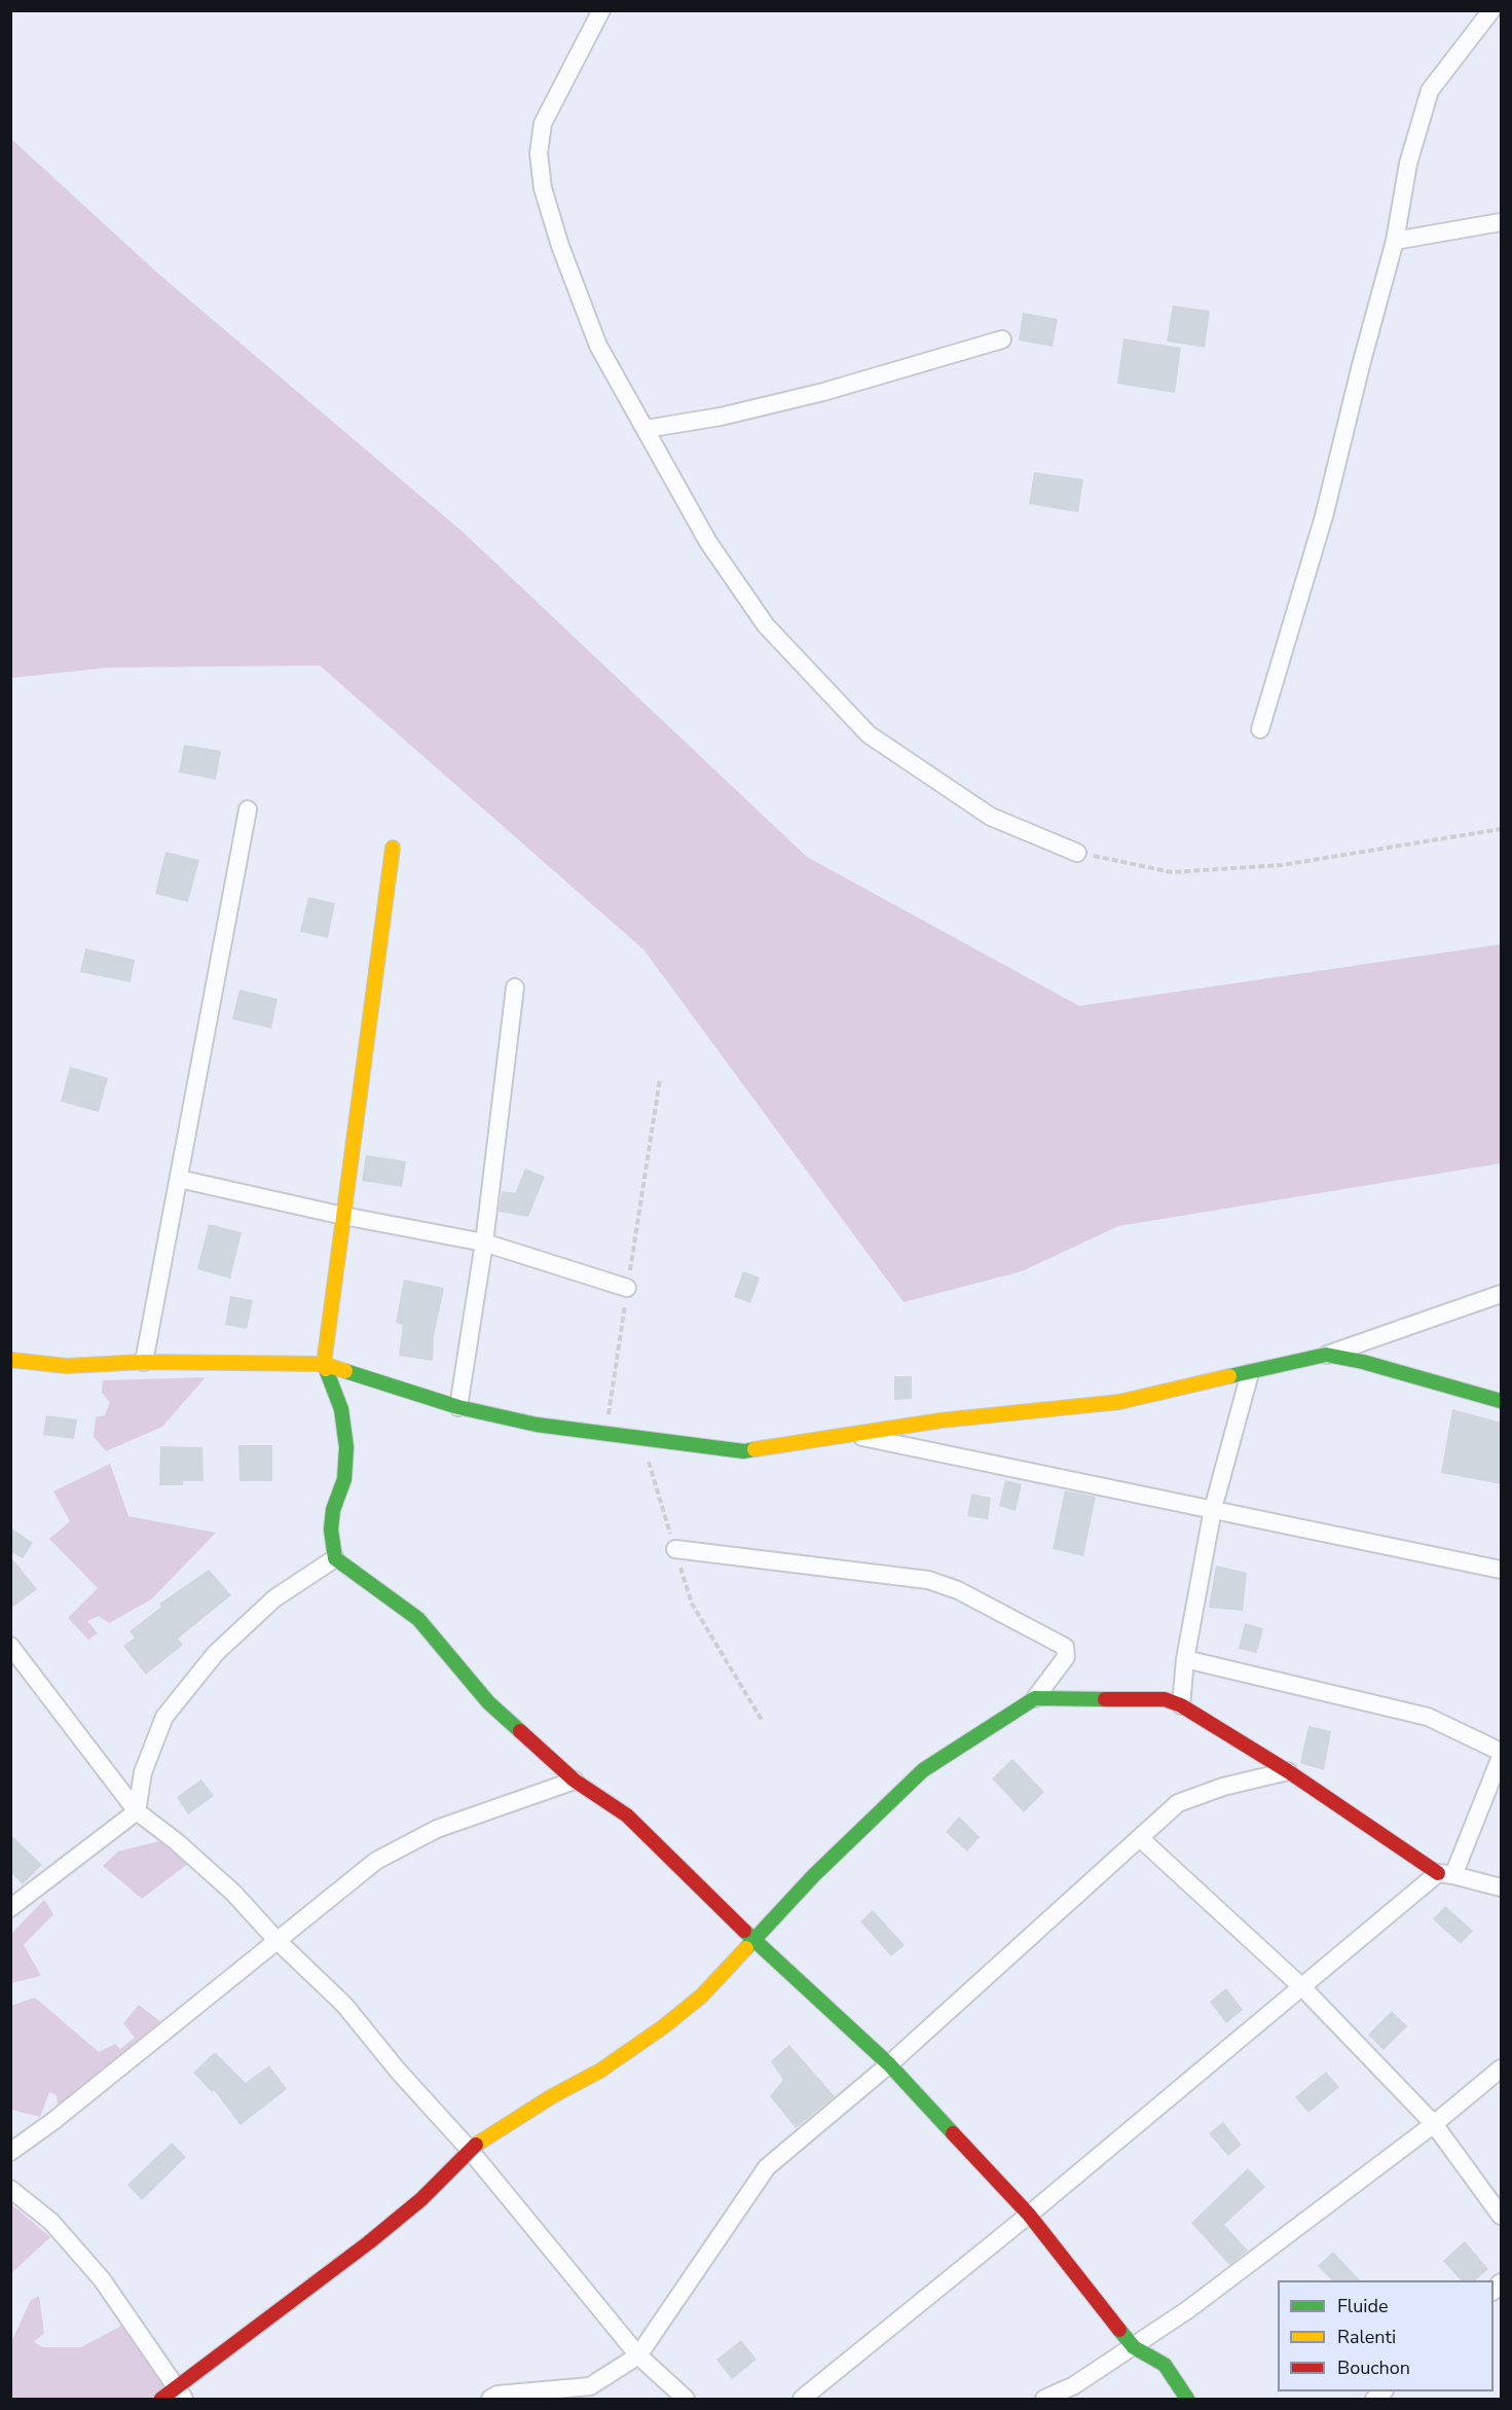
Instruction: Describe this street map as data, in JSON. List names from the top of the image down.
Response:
{
  "legend": ["Fluide", "Ralenti", "Bouchon"]
}
